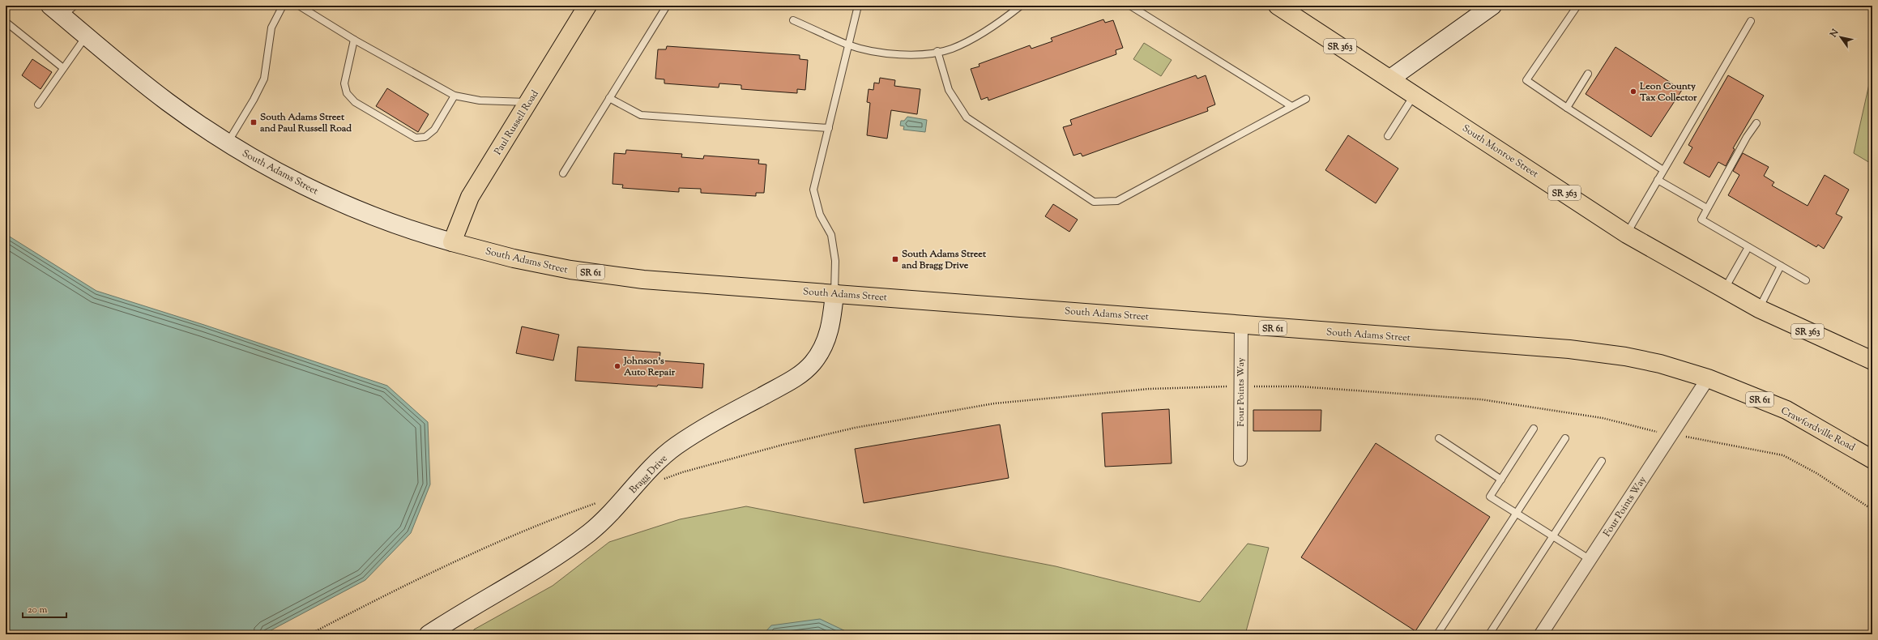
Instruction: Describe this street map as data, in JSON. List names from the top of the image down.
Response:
{
  "streets": {
    "main road": [
      "SR 363",
      "Paul Russell Road",
      "South Monroe Street",
      "South Adams Street",
      "SR 61",
      "Crawfordville Road"
    ],
    "street": ["Four Points Way", "Bragg Drive"]
  },
  "crossings": [
    ["SR 363", "South Monroe Street"],
    ["Paul Russell Road", "South Adams Street"],
    ["South Adams Street", "Four Points Way"],
    ["South Adams Street", "Crawfordville Road"],
    ["South Adams Street", "Bragg Drive"],
    ["Four Points Way", "Crawfordville Road"]
  ],
  "places": {
    "other": ["Leon County Tax Collector", "Johnson's Auto Repair"],
    "transit": ["South Adams Street and Paul Russell Road", "South Adams Street and Bragg Drive"]
  },
  "scale_bar": "20 m",
  "north": "top left"
}
